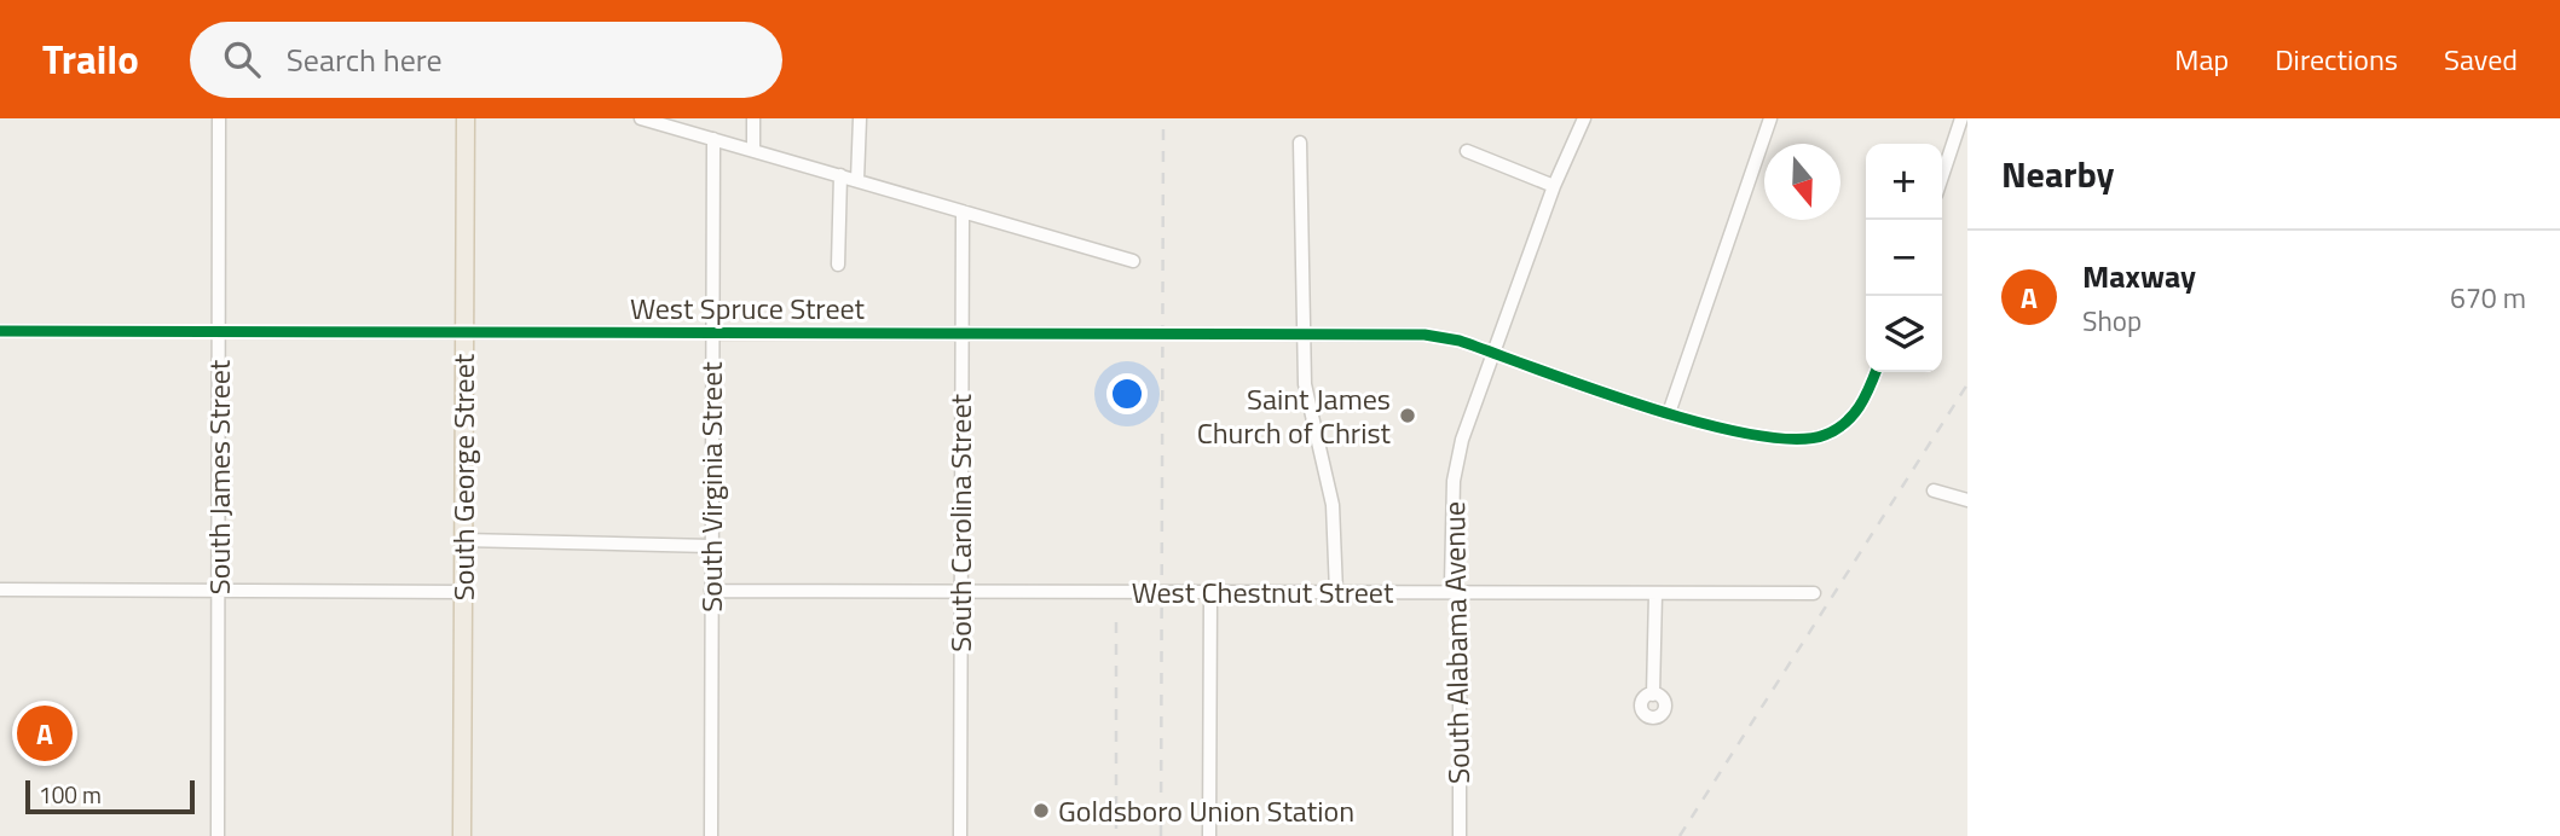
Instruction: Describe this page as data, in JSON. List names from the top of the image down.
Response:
{
  "streets": {
    "main road": ["South George Street"],
    "street": [
      "West Spruce Street",
      "South James Street",
      "South Virginia Street",
      "South Carolina Street",
      "West Chestnut Street",
      "South Alabama Avenue"
    ]
  },
  "crossings": [
    ["West Spruce Street", "South James Street"],
    ["West Spruce Street", "South George Street"],
    ["West Spruce Street", "South Virginia Street"],
    ["West Spruce Street", "South Carolina Street"],
    ["West Spruce Street", "South Alabama Avenue"],
    ["South Virginia Street", "West Chestnut Street"],
    ["South Carolina Street", "West Chestnut Street"],
    ["West Chestnut Street", "South Alabama Avenue"]
  ],
  "places": ["Saint James Church of Christ", "Goldsboro Union Station"],
  "scale_bar": "100 m",
  "north": "bottom",
  "page": {
    "header": "Trailo",
    "search": "Search here",
    "nav": ["Map", "Directions", "Saved"],
    "heading": "Nearby",
    "map_buttons": ["+", "−"],
    "list": [
      {
        "mark": "A",
        "name": "Maxway",
        "note": "Shop",
        "value": "670 m"
      }
    ],
    "pins": "A",
    "scale": "100 m"
  }
}
